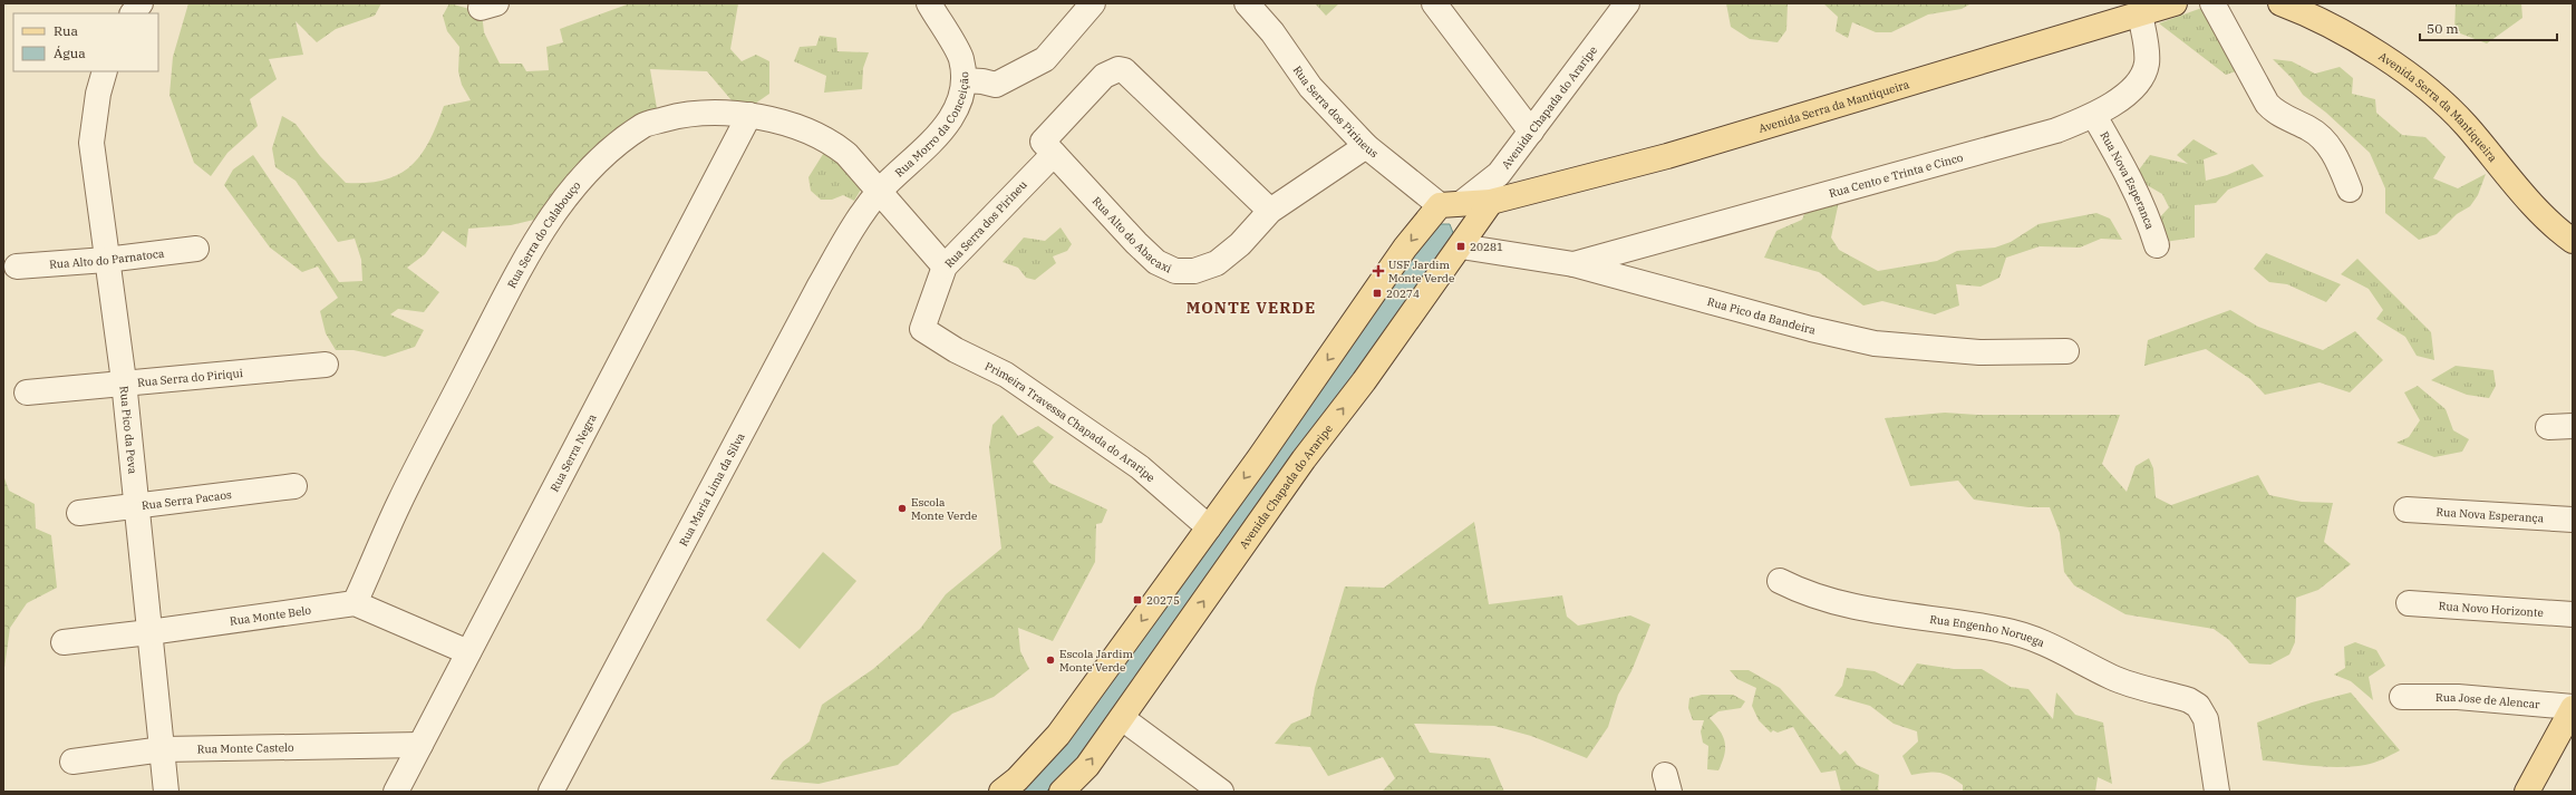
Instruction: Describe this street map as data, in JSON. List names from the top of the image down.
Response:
{
  "streets": {
    "main road": ["Avenida Chapada do Araripe", "Avenida Serra da Mantiqueira"],
    "street": [
      "Rua Serra dos Pirineus",
      "Rua Morro da Conceição",
      "Rua Cento e Trinta e Cinco",
      "Rua Nova Esperanca",
      "Rua Serra dos Pirineu",
      "Rua Alto do Abacaxi",
      "Rua Serra do Calabouço",
      "Rua Alto do Parnatoca",
      "Rua Pico da Bandeira",
      "Rua Serra do Piriqui",
      "Primeira Travessa Chapada do Araripe",
      "Rua Pico da Peva",
      "Rua Serra Negra",
      "Rua Maria Lima da Silva",
      "Rua Serra Pacaos",
      "Rua Nova Esperança",
      "Rua Novo Horizonte",
      "Rua Monte Belo",
      "Rua Engenho Noruega",
      "Rua Jose de Alencar",
      "Rua Monte Castelo"
    ]
  },
  "crossings": [
    ["Avenida Chapada do Araripe", "Avenida Serra da Mantiqueira"],
    ["Avenida Chapada do Araripe", "Rua Serra dos Pirineus"],
    ["Avenida Chapada do Araripe", "Rua Pico da Bandeira"],
    ["Avenida Chapada do Araripe", "Primeira Travessa Chapada do Araripe"],
    ["Avenida Serra da Mantiqueira", "Rua Cento e Trinta e Cinco"],
    ["Rua Serra dos Pirineus", "Rua Alto do Abacaxi"],
    ["Rua Morro da Conceição", "Rua Serra do Calabouço"],
    ["Rua Morro da Conceição", "Rua Maria Lima da Silva"],
    ["Rua Cento e Trinta e Cinco", "Rua Nova Esperanca"],
    ["Rua Cento e Trinta e Cinco", "Rua Pico da Bandeira"],
    ["Rua Serra dos Pirineu", "Rua Alto do Abacaxi"],
    ["Rua Serra dos Pirineu", "Primeira Travessa Chapada do Araripe"],
    ["Rua Serra do Calabouço", "Rua Serra Negra"],
    ["Rua Serra do Calabouço", "Rua Maria Lima da Silva"],
    ["Rua Serra do Calabouço", "Rua Monte Belo"],
    ["Rua Alto do Parnatoca", "Rua Pico da Peva"],
    ["Rua Serra do Piriqui", "Rua Pico da Peva"],
    ["Rua Pico da Peva", "Rua Serra Pacaos"],
    ["Rua Pico da Peva", "Rua Monte Belo"],
    ["Rua Pico da Peva", "Rua Monte Castelo"],
    ["Rua Serra Negra", "Rua Monte Castelo"]
  ],
  "districts": ["MONTE VERDE"],
  "places": {
    "transit": ["20281", "20274", "20275"],
    "health": ["USF Jardim Monte Verde"],
    "other": ["Escola Monte Verde", "Escola Jardim Monte Verde"]
  },
  "legend": ["Rua", "Água"],
  "scale_bar": "50 m"
}
